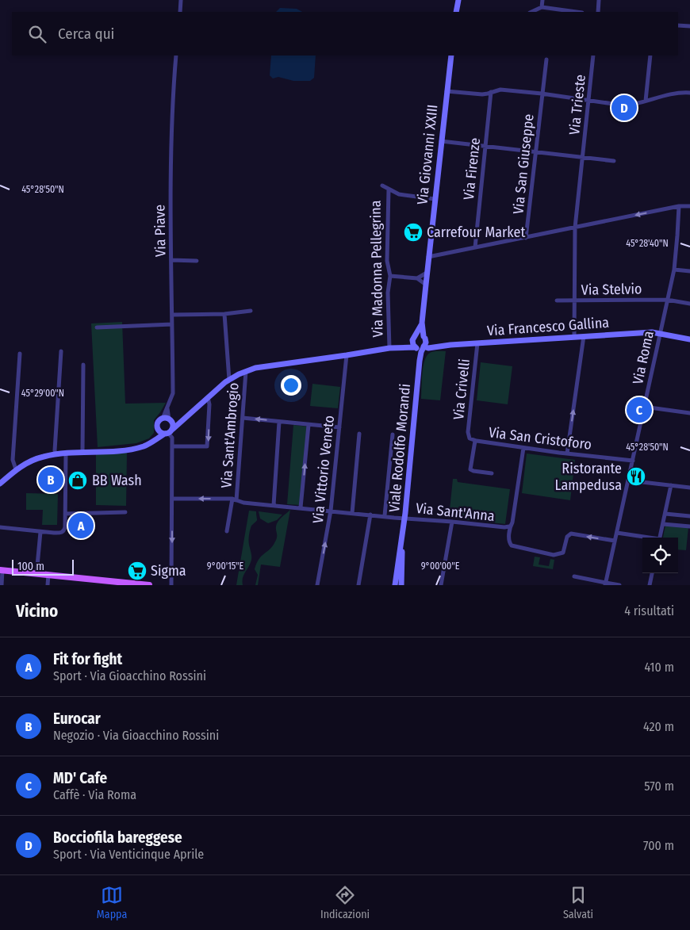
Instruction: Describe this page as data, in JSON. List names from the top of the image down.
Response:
{
  "streets": {
    "street": [
      "Via Trieste",
      "Via Giovanni XXIII",
      "Via San Giuseppe",
      "Via Firenze",
      "Via Piave",
      "Via Madonna Pellegrina",
      "Via Stelvio",
      "Via Francesco Gallina",
      "Via Roma",
      "Via Crivelli",
      "Via Sant'Ambrogio",
      "Via San Cristoforo",
      "Viale Rodolfo Morandi",
      "Via Vittorio Veneto",
      "Via Sant'Anna"
    ]
  },
  "crossings": [
    ["Via Trieste", "Via Stelvio"],
    ["Via Trieste", "Via Francesco Gallina"],
    ["Via Piave", "Via Madonna Pellegrina"],
    ["Via Madonna Pellegrina", "Via Francesco Gallina"],
    ["Via Madonna Pellegrina", "Via Sant'Ambrogio"],
    ["Via Madonna Pellegrina", "Viale Rodolfo Morandi"],
    ["Via Madonna Pellegrina", "Via Vittorio Veneto"],
    ["Via Stelvio", "Via Roma"],
    ["Via Francesco Gallina", "Via Roma"],
    ["Via Francesco Gallina", "Via Crivelli"],
    ["Via Francesco Gallina", "Viale Rodolfo Morandi"],
    ["Via Roma", "Via San Cristoforo"],
    ["Via Crivelli", "Via San Cristoforo"],
    ["Via Sant'Ambrogio", "Via Sant'Anna"],
    ["Viale Rodolfo Morandi", "Via Sant'Anna"],
    ["Via Vittorio Veneto", "Via Sant'Anna"]
  ],
  "places": {
    "supermarket": ["Carrefour Market", "Sigma"],
    "restaurant": ["Ristorante Lampedusa"],
    "shop": ["BB Wash"]
  },
  "scale_bar": "100 m",
  "page": {
    "search": "Cerca qui",
    "pins": [
      "D",
      "C",
      "B",
      "A"
    ],
    "scale": "100 m",
    "heading": ["Vicino", "4 risultati"],
    "list": [
      {
        "mark": "A",
        "name": "Fit for fight",
        "note": "Sport · Via Gioacchino Rossini",
        "value": "410 m"
      },
      {
        "mark": "B",
        "name": "Eurocar",
        "note": "Negozio · Via Gioacchino Rossini",
        "value": "420 m"
      },
      {
        "mark": "C",
        "name": "MD' Cafe",
        "note": "Caffè · Via Roma",
        "value": "570 m"
      },
      {
        "mark": "D",
        "name": "Bocciofila bareggese",
        "note": "Sport · Via Venticinque Aprile",
        "value": "700 m"
      }
    ],
    "nav": ["Mappa", "Indicazioni", "Salvati"]
  },
  "coordinates": [
    "45°28'50\"N",
    "45°28'40\"N",
    "45°29'00\"N",
    "9°00'15\"E",
    "9°00'00\"E"
  ]
}
